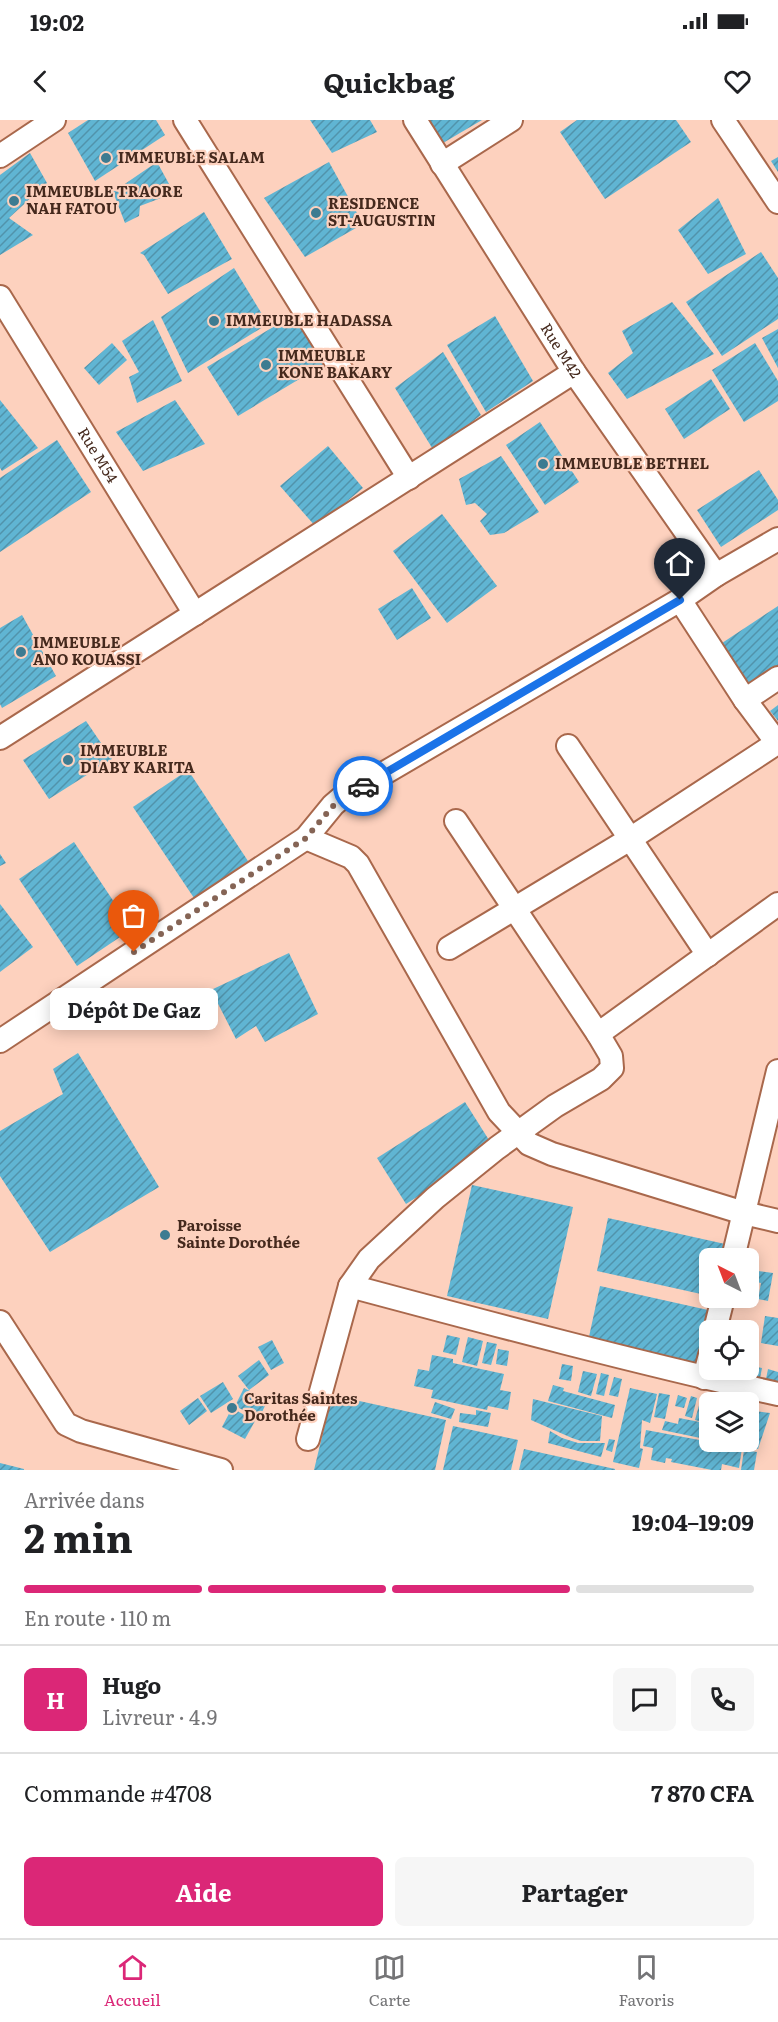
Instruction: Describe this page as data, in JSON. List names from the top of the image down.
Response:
{
  "streets": {
    "street": ["Rue M42", "Rue M54"]
  },
  "places": [
    "IMMEUBLE SALAM",
    "IMMEUBLE TRAORE NAH FATOU",
    "RESIDENCE ST-AUGUSTIN",
    "IMMEUBLE HADASSA",
    "IMMEUBLE KONE BAKARY",
    "IMMEUBLE BETHEL",
    "IMMEUBLE ANO KOUASSI",
    "IMMEUBLE DIABY KARITA",
    "Dépôt De Gaz",
    "Paroisse Sainte Dorothée",
    "Caritas Saintes Dorothée"
  ],
  "north": "top left",
  "page": {
    "status": "19:02",
    "header": "Quickbag",
    "bubble": "Dépôt De Gaz",
    "heading": ["2 min", "Arrivée dans", "19:04–19:09"],
    "panel": [
      "Hugo",
      "Livreur · 4.9",
      "Commande #4708",
      "7 870 CFA"
    ],
    "bar": "En route · 110 m",
    "round": "H",
    "buttons": ["Aide", "Partager"],
    "tabs": ["Accueil", "Carte", "Favoris"]
  }
}
